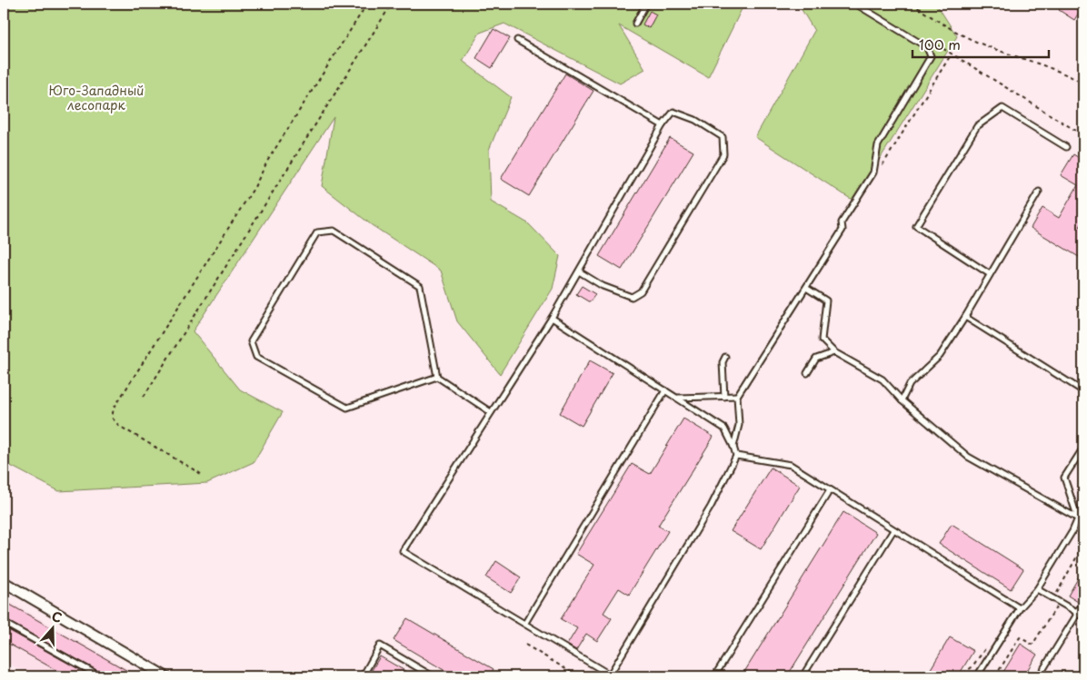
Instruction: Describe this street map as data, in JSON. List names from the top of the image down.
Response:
{
  "parks": ["Юго-Западный лесопарк"],
  "scale_bar": "100 m",
  "north": "top"
}
